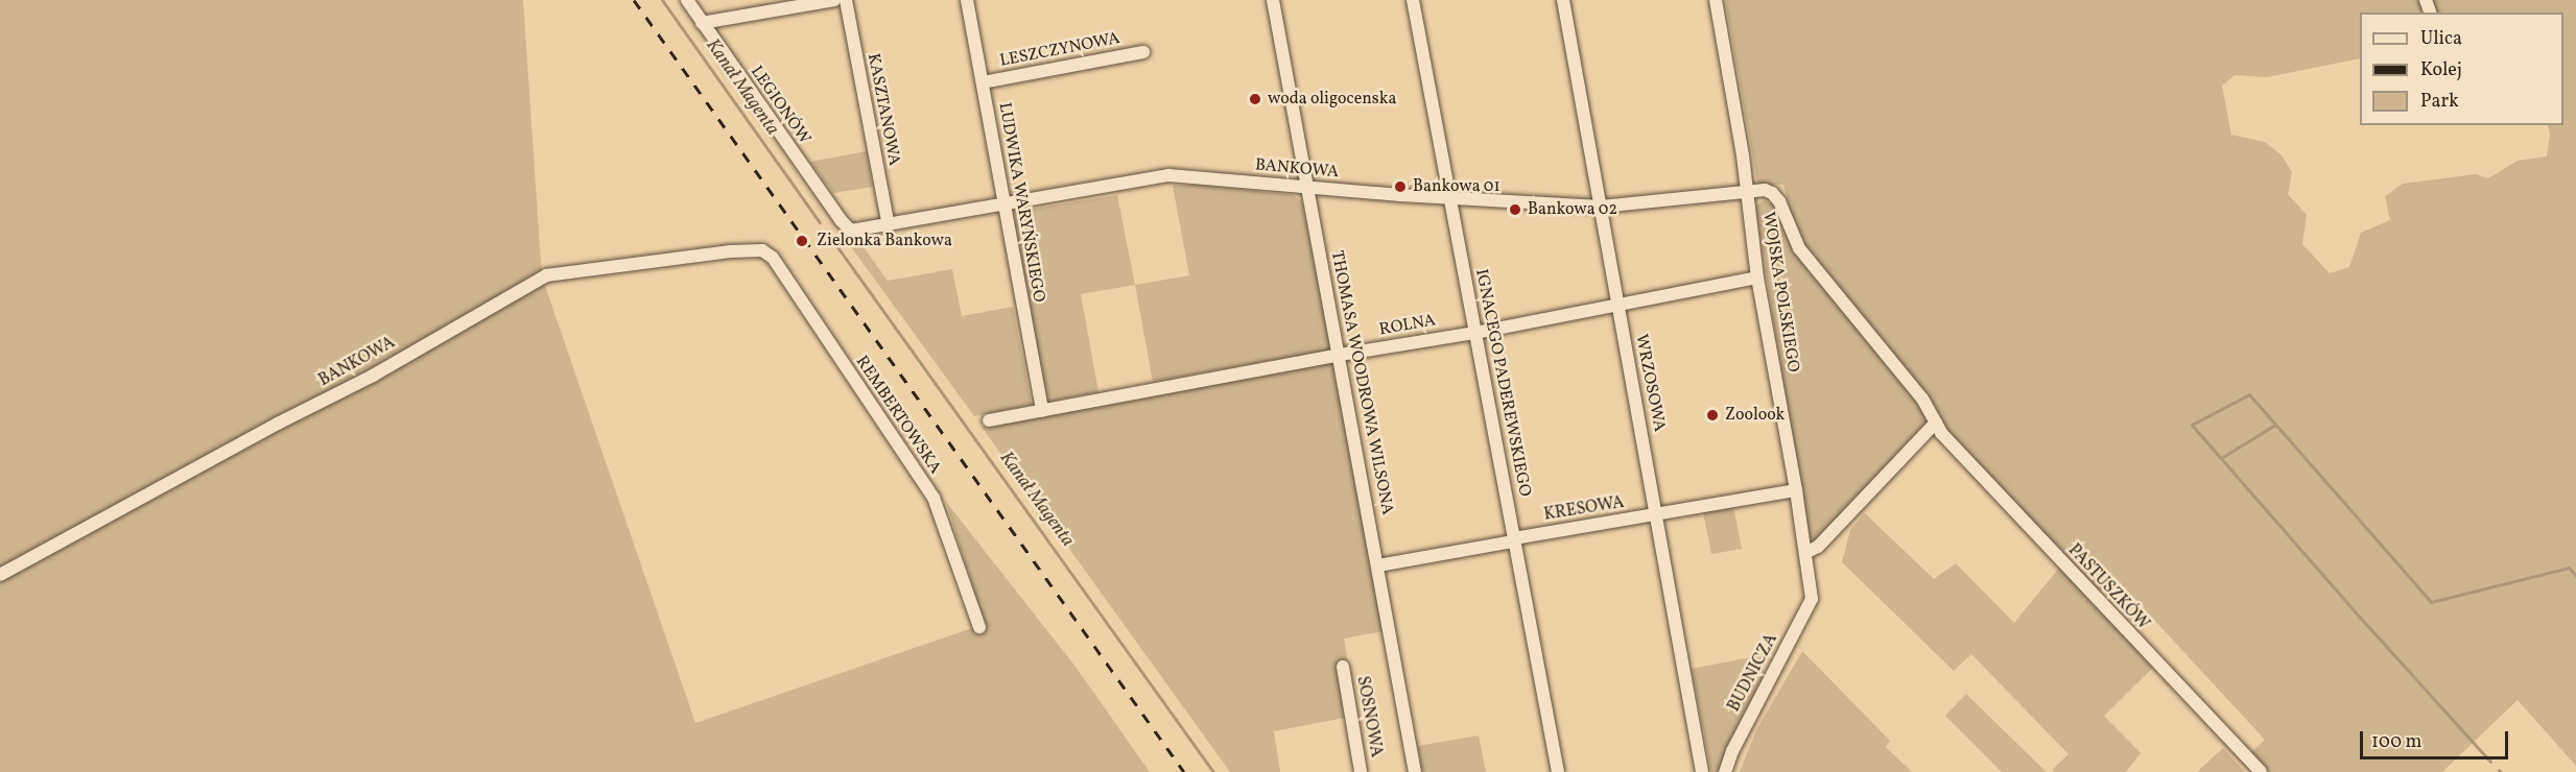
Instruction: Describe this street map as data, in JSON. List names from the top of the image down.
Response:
{
  "streets": {
    "street": [
      "LESZCZYNOWA",
      "LEGIONÓW",
      "KASZTANOWA",
      "BANKOWA",
      "LUDWIKA WARYŃSKIEGO",
      "WOJSKA POLSKIEGO",
      "ROLNA",
      "THOMASA WOODROWA WILSONA",
      "IGNACEGO PADEREWSKIEGO",
      "WRZOSOWA",
      "REMBERTOWSKA",
      "KRESOWA",
      "PASTUSZKÓW",
      "BUDNICZA",
      "SOSNOWA"
    ]
  },
  "crossings": [
    ["LESZCZYNOWA", "LUDWIKA WARYŃSKIEGO"],
    ["LEGIONÓW", "BANKOWA"],
    ["KASZTANOWA", "BANKOWA"],
    ["BANKOWA", "LUDWIKA WARYŃSKIEGO"],
    ["BANKOWA", "WOJSKA POLSKIEGO"],
    ["BANKOWA", "THOMASA WOODROWA WILSONA"],
    ["BANKOWA", "IGNACEGO PADEREWSKIEGO"],
    ["BANKOWA", "WRZOSOWA"],
    ["BANKOWA", "REMBERTOWSKA"],
    ["BANKOWA", "PASTUSZKÓW"],
    ["LUDWIKA WARYŃSKIEGO", "ROLNA"],
    ["WOJSKA POLSKIEGO", "ROLNA"],
    ["WOJSKA POLSKIEGO", "KRESOWA"],
    ["WOJSKA POLSKIEGO", "PASTUSZKÓW"],
    ["WOJSKA POLSKIEGO", "BUDNICZA"],
    ["ROLNA", "THOMASA WOODROWA WILSONA"],
    ["ROLNA", "IGNACEGO PADEREWSKIEGO"],
    ["ROLNA", "WRZOSOWA"],
    ["THOMASA WOODROWA WILSONA", "KRESOWA"],
    ["IGNACEGO PADEREWSKIEGO", "KRESOWA"],
    ["WRZOSOWA", "KRESOWA"]
  ],
  "water": ["Kanał Magenta"],
  "places": [
    "woda oligocenska",
    "Bankowa 01",
    "Bankowa 02",
    "Zielonka Bankowa",
    "Zoolook"
  ],
  "legend": ["Ulica", "Kolej", "Park"],
  "scale_bar": "100 m"
}
